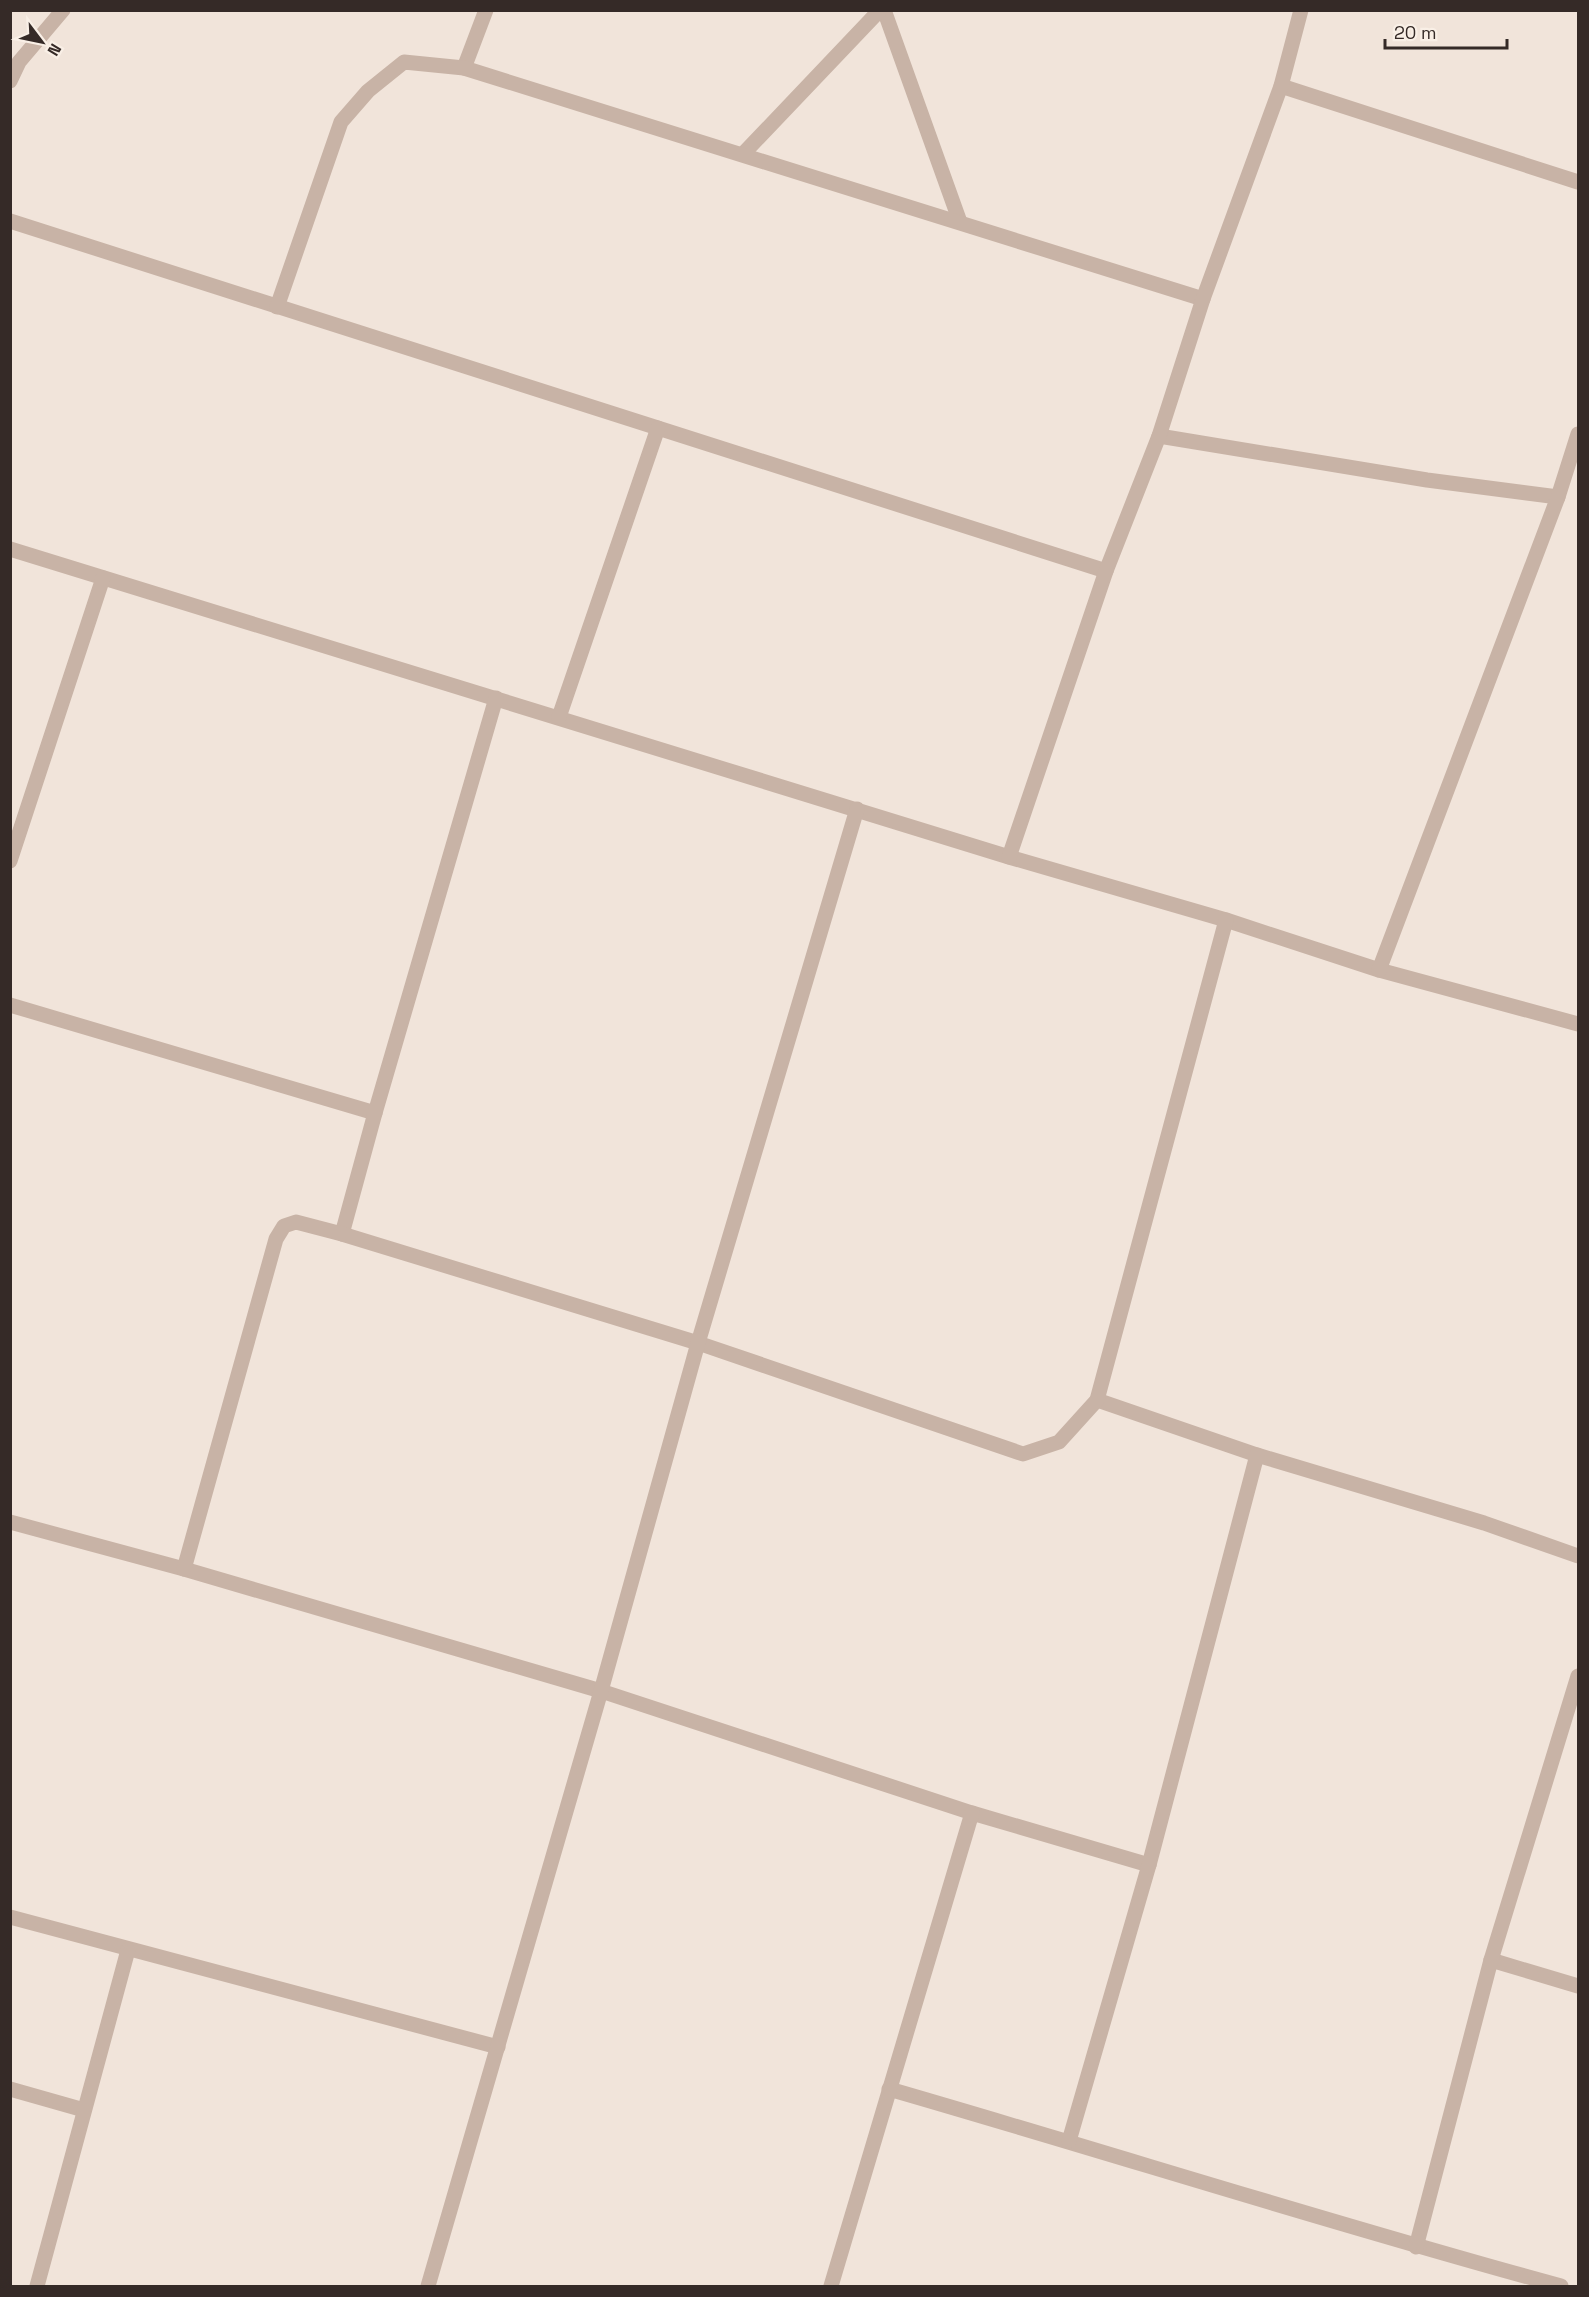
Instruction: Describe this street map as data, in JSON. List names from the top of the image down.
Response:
{
  "scale_bar": "20 m",
  "north": "bottom right"
}
